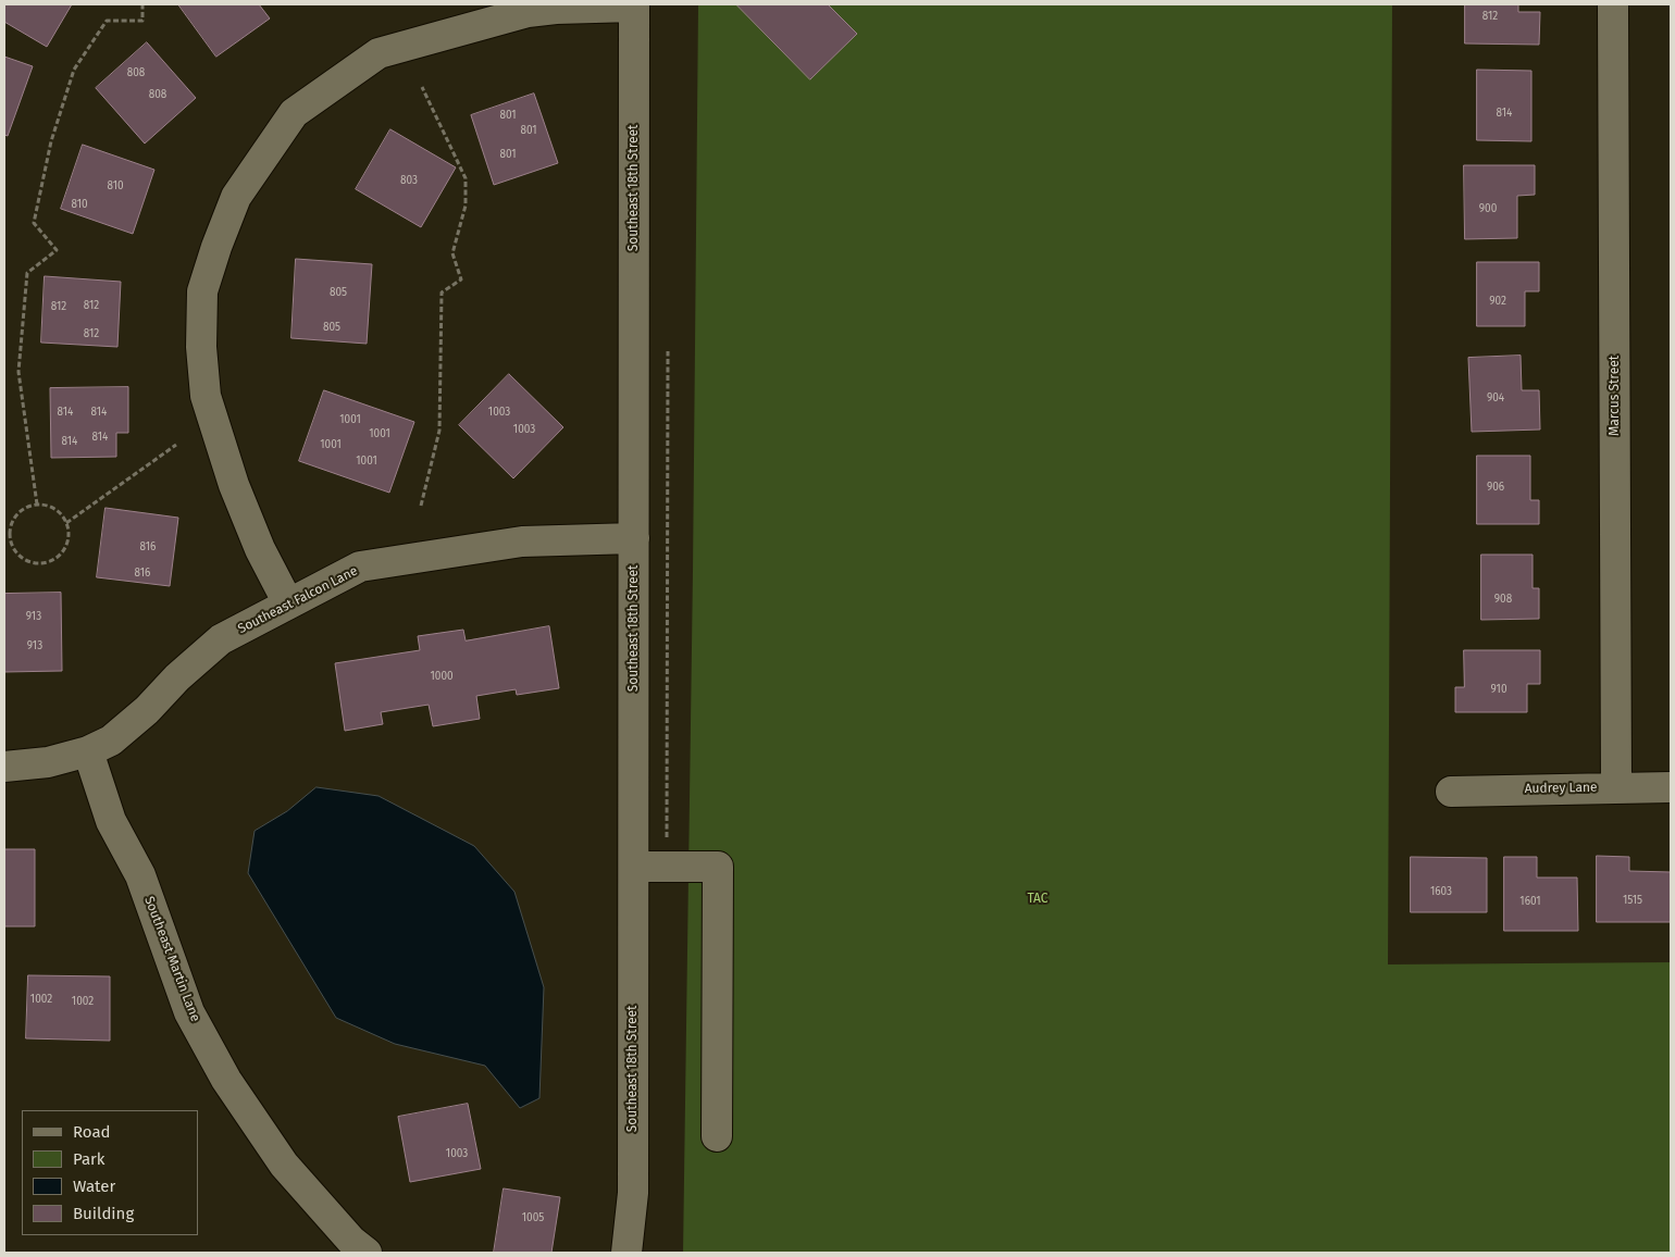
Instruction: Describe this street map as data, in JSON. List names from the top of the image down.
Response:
{
  "streets": {
    "street": [
      "Southeast 18th Street",
      "Marcus Street",
      "Southeast Falcon Lane",
      "Audrey Lane",
      "Southeast Martin Lane"
    ]
  },
  "crossings": [
    ["Southeast 18th Street", "Southeast Falcon Lane"],
    ["Marcus Street", "Audrey Lane"],
    ["Southeast Falcon Lane", "Southeast Martin Lane"]
  ],
  "parks": ["TAC"],
  "house_numbers": [
    "812",
    "808",
    "808",
    "814",
    "801",
    "801",
    "801",
    "803",
    "810",
    "810",
    "900",
    "805",
    "902",
    "812",
    "812",
    "805",
    "812",
    "904",
    "814",
    "814",
    "1003",
    "1001",
    "1003",
    "1001",
    "814",
    "814",
    "1001",
    "1001",
    "906",
    "816",
    "816",
    "908",
    "913",
    "913",
    "1000",
    "910",
    "1603",
    "1515",
    "1601",
    "1002",
    "1002",
    "1003",
    "1005"
  ],
  "legend": [
    "Road",
    "Park",
    "Water",
    "Building"
  ]
}
